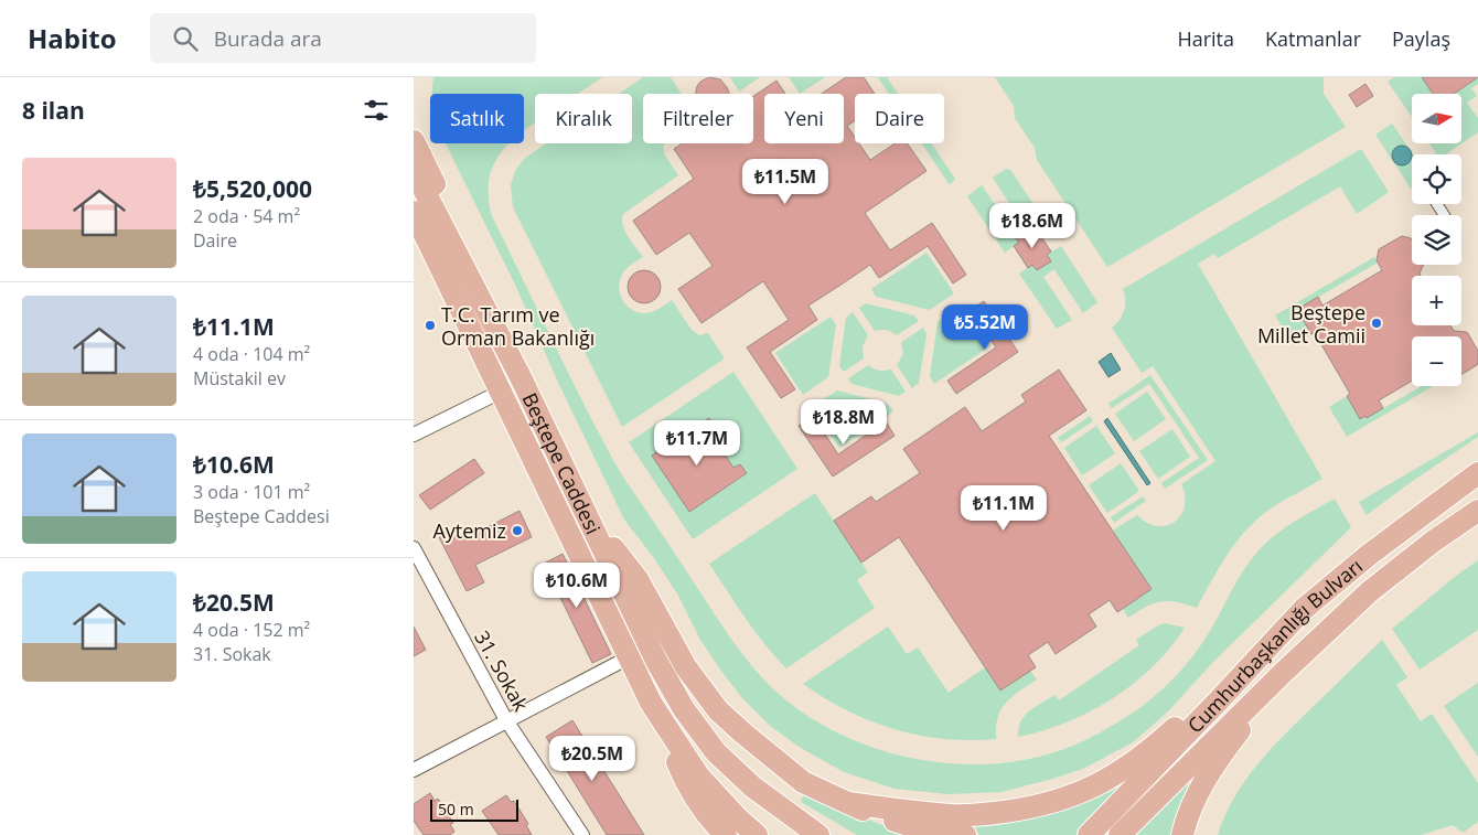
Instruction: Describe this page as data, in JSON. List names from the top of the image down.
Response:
{
  "streets": {
    "main road": ["Beştepe Caddesi", "Cumhurbaşkanlığı Bulvarı"],
    "street": ["31. Sokak"]
  },
  "places": ["Beştepe Millet Camii", "T.C. Tarım ve Orman Bakanlığı", "Aytemiz"],
  "scale_bar": "50 m",
  "north": "right",
  "page": {
    "header": "Habito",
    "search": "Burada ara",
    "nav": ["Harita", "Katmanlar", "Paylaş"],
    "heading": "8 ilan",
    "map_buttons": ["+", "−"],
    "chip": [
      "Satılık",
      "Kiralık",
      "Filtreler",
      "Yeni",
      "Daire"
    ],
    "list": [
      {
        "name": "₺5,520,000",
        "note": "2 oda · 54 m² · Daire"
      },
      {
        "name": "₺11.1M",
        "note": "4 oda · 104 m² · Müstakil ev"
      },
      {
        "name": "₺10.6M",
        "note": "3 oda · 101 m² · Beştepe Caddesi"
      },
      {
        "name": "₺20.5M",
        "note": "4 oda · 152 m² · 31. Sokak"
      }
    ],
    "price": [
      "₺11.5M",
      "₺18.6M",
      "₺5.52M",
      "₺18.8M",
      "₺11.7M",
      "₺11.1M",
      "₺10.6M",
      "₺20.5M"
    ],
    "scale": "50 m"
  }
}
